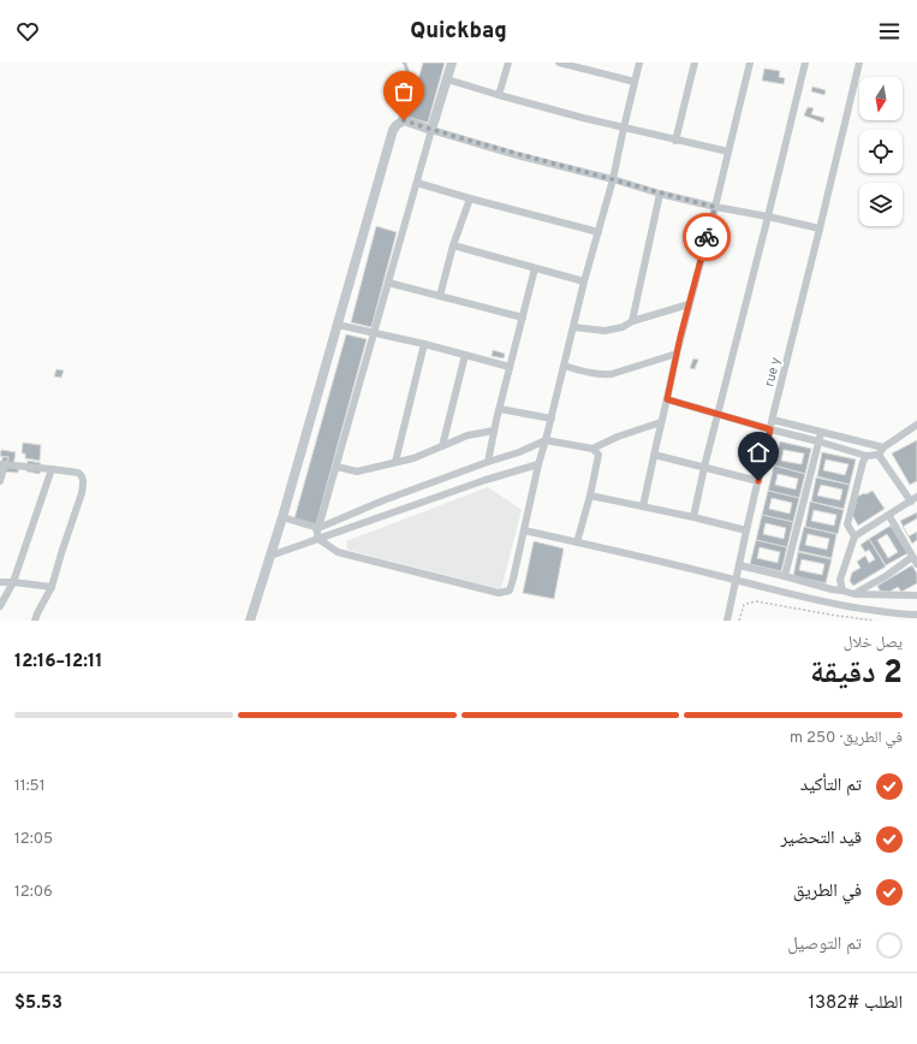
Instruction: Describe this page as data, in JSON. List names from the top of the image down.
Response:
{
  "streets": {
    "street": ["rue y"]
  },
  "north": "bottom",
  "page": {
    "header": "Quickbag",
    "heading": ["2 دقيقة", "يصل خلال", "12:11–12:16"],
    "panel": ["الطلب #1382", "$5.53"],
    "bar": "في الطريق · 250 m",
    "list": [
      ["تم التأكيد", "11:51"],
      ["قيد التحضير", "12:05"],
      ["في الطريق", "12:06"],
      "تم التوصيل"
    ]
  }
}
